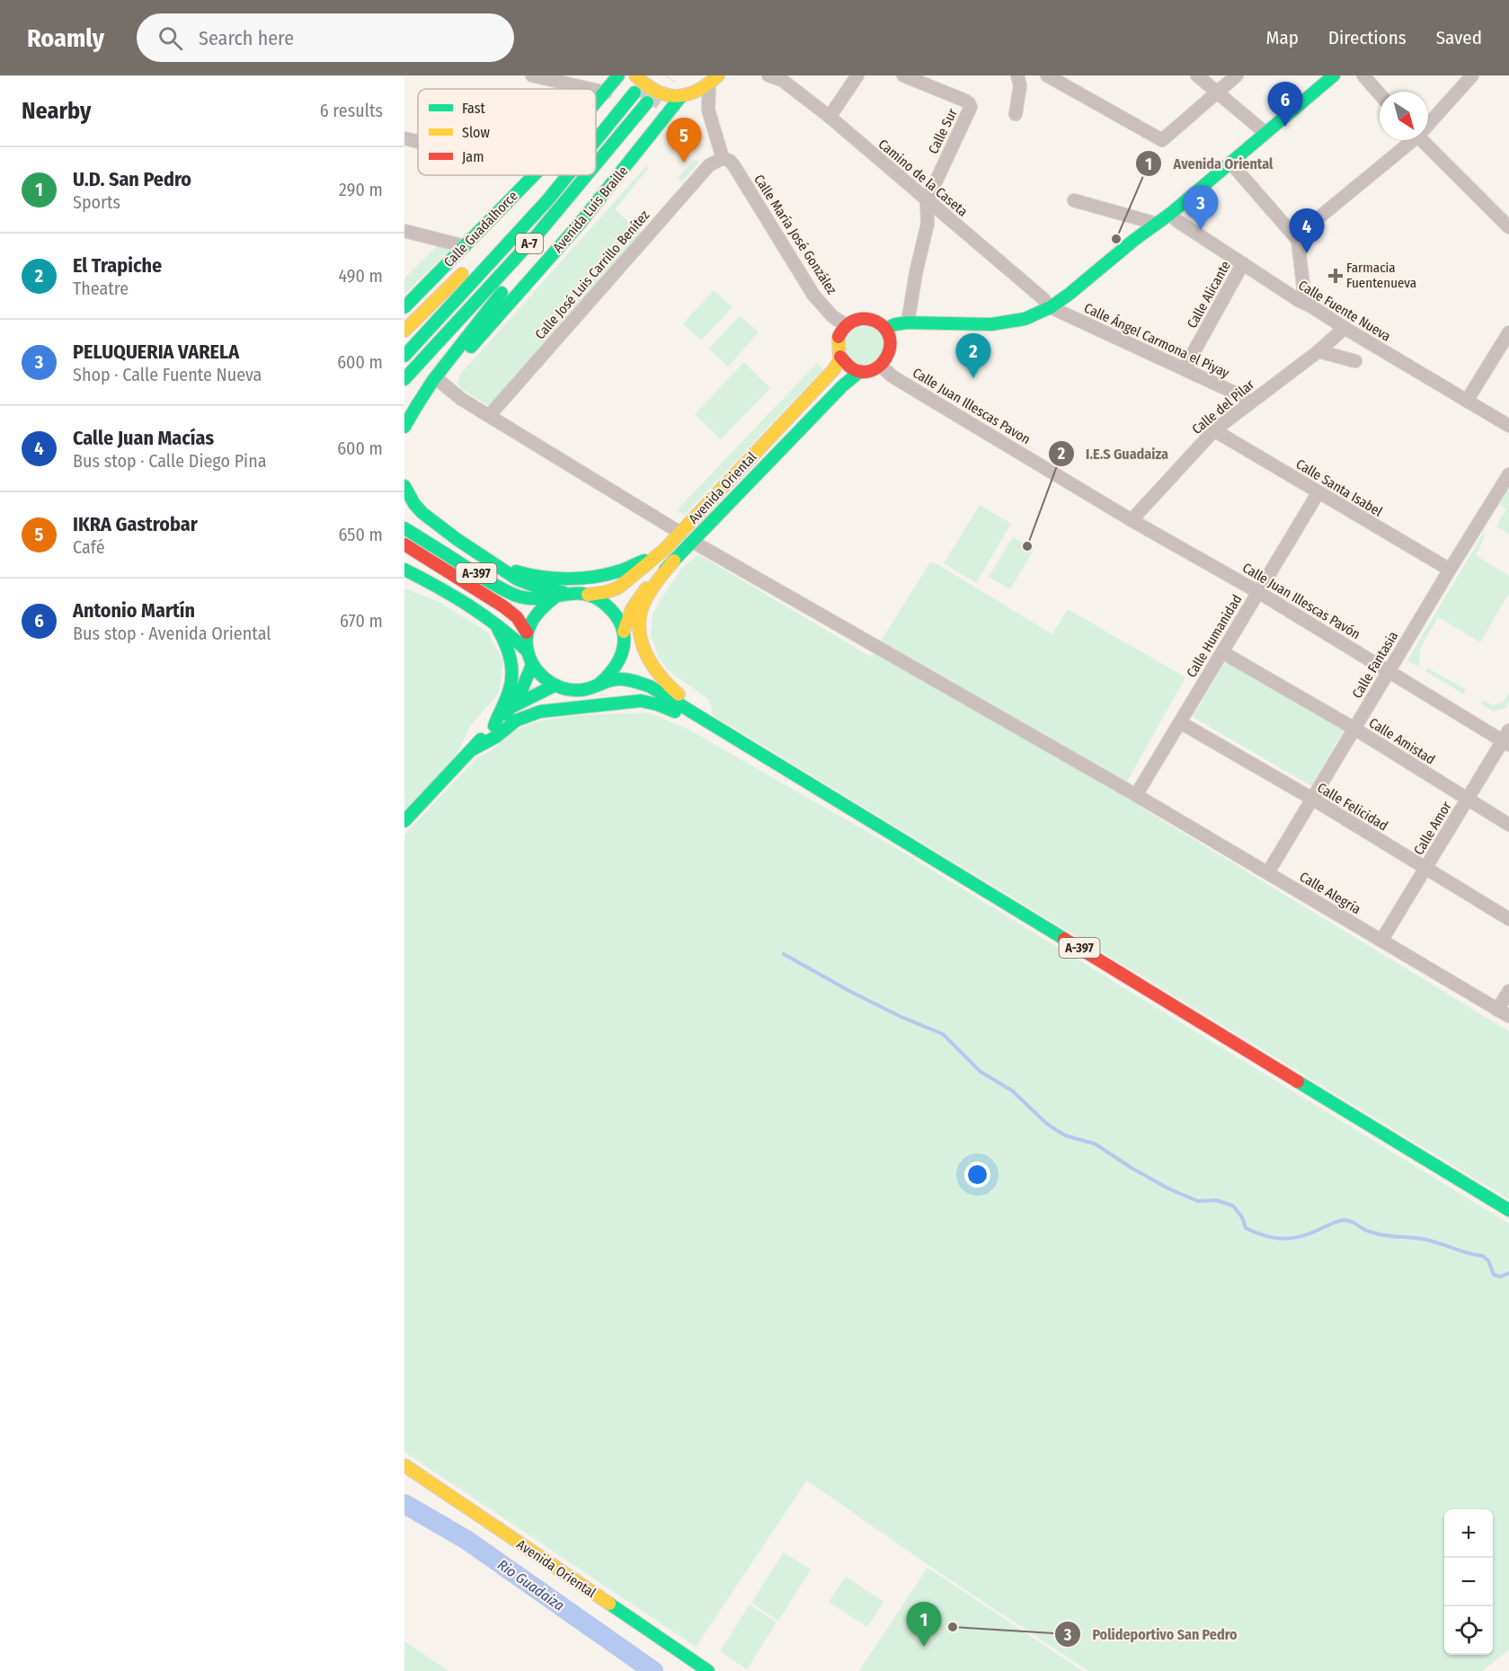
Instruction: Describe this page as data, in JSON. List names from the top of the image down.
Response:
{
  "streets": {
    "main road": [
      "Avenida Luis Braille",
      "Calle Guadalhorce",
      "A-7",
      "Avenida Oriental",
      "A-397"
    ],
    "street": [
      "Calle Sur",
      "Camino de la Caseta",
      "Calle María José González",
      "Calle José Luis Carrillo Benítez",
      "Calle Alicante",
      "Calle Fuente Nueva",
      "Calle Ángel Carmona el Piyay",
      "Calle Juan Illescas Pavon",
      "Calle del Pilar",
      "Calle Santa Isabel",
      "Calle Juan Illescas Pavón",
      "Calle Humanidad",
      "Calle Fantasia",
      "Calle Amistad",
      "Calle Felicidad",
      "Calle Amor",
      "Calle Alegría"
    ]
  },
  "crossings": [
    ["Calle Sur", "Camino de la Caseta"],
    ["Camino de la Caseta", "Calle Ángel Carmona el Piyay"],
    ["Calle María José González", "Calle José Luis Carrillo Benítez"],
    ["Calle María José González", "Calle Juan Illescas Pavon"],
    ["Calle María José González", "Avenida Oriental"],
    ["Calle Alicante", "Calle Fuente Nueva"],
    ["Calle Alicante", "Calle Ángel Carmona el Piyay"],
    ["Calle Fuente Nueva", "Calle del Pilar"],
    ["Calle Ángel Carmona el Piyay", "Calle del Pilar"],
    ["Calle Juan Illescas Pavon", "Calle del Pilar"],
    ["Calle Juan Illescas Pavon", "Avenida Oriental"],
    ["Calle Juan Illescas Pavon", "Calle Juan Illescas Pavón"],
    ["Calle del Pilar", "Calle Santa Isabel"],
    ["Calle del Pilar", "Calle Juan Illescas Pavón"],
    ["Avenida Oriental", "A-397"],
    ["Calle Santa Isabel", "Calle Humanidad"],
    ["Calle Santa Isabel", "Calle Fantasia"],
    ["Calle Juan Illescas Pavón", "Calle Humanidad"],
    ["Calle Juan Illescas Pavón", "Calle Fantasia"],
    ["Calle Juan Illescas Pavón", "Calle Amor"],
    ["Calle Humanidad", "Calle Amistad"],
    ["Calle Humanidad", "Calle Felicidad"],
    ["Calle Humanidad", "Calle Alegría"],
    ["Calle Fantasia", "Calle Amistad"],
    ["Calle Fantasia", "Calle Felicidad"],
    ["Calle Fantasia", "Calle Alegría"],
    ["Calle Amistad", "Calle Amor"],
    ["Calle Felicidad", "Calle Amor"],
    ["Calle Amor", "Calle Alegría"]
  ],
  "water": ["Rio Guadaiza"],
  "places": {
    "other": ["Avenida Oriental", "I.E.S Guadaiza", "Polideportivo San Pedro"],
    "health": ["Farmacia Fuentenueva"]
  },
  "legend": ["Fast", "Slow", "Jam"],
  "north": "bottom right",
  "page": {
    "header": "Roamly",
    "search": "Search here",
    "nav": ["Map", "Directions", "Saved"],
    "heading": ["Nearby", "6 results"],
    "pins": [
      "6",
      "5",
      "3",
      "4",
      "2",
      "1"
    ],
    "list": [
      {
        "mark": "1",
        "name": "U.D. San Pedro",
        "note": "Sports",
        "value": "290 m"
      },
      {
        "mark": "2",
        "name": "El Trapiche",
        "note": "Theatre",
        "value": "490 m"
      },
      {
        "mark": "3",
        "name": "PELUQUERIA VARELA",
        "note": "Shop · Calle Fuente Nueva",
        "value": "600 m"
      },
      {
        "mark": "4",
        "name": "Calle Juan Macías",
        "note": "Bus stop · Calle Diego Pina",
        "value": "600 m"
      },
      {
        "mark": "5",
        "name": "IKRA Gastrobar",
        "note": "Café",
        "value": "650 m"
      },
      {
        "mark": "6",
        "name": "Antonio Martín",
        "note": "Bus stop · Avenida Oriental",
        "value": "670 m"
      }
    ],
    "map_buttons": ["+", "−"]
  }
}
